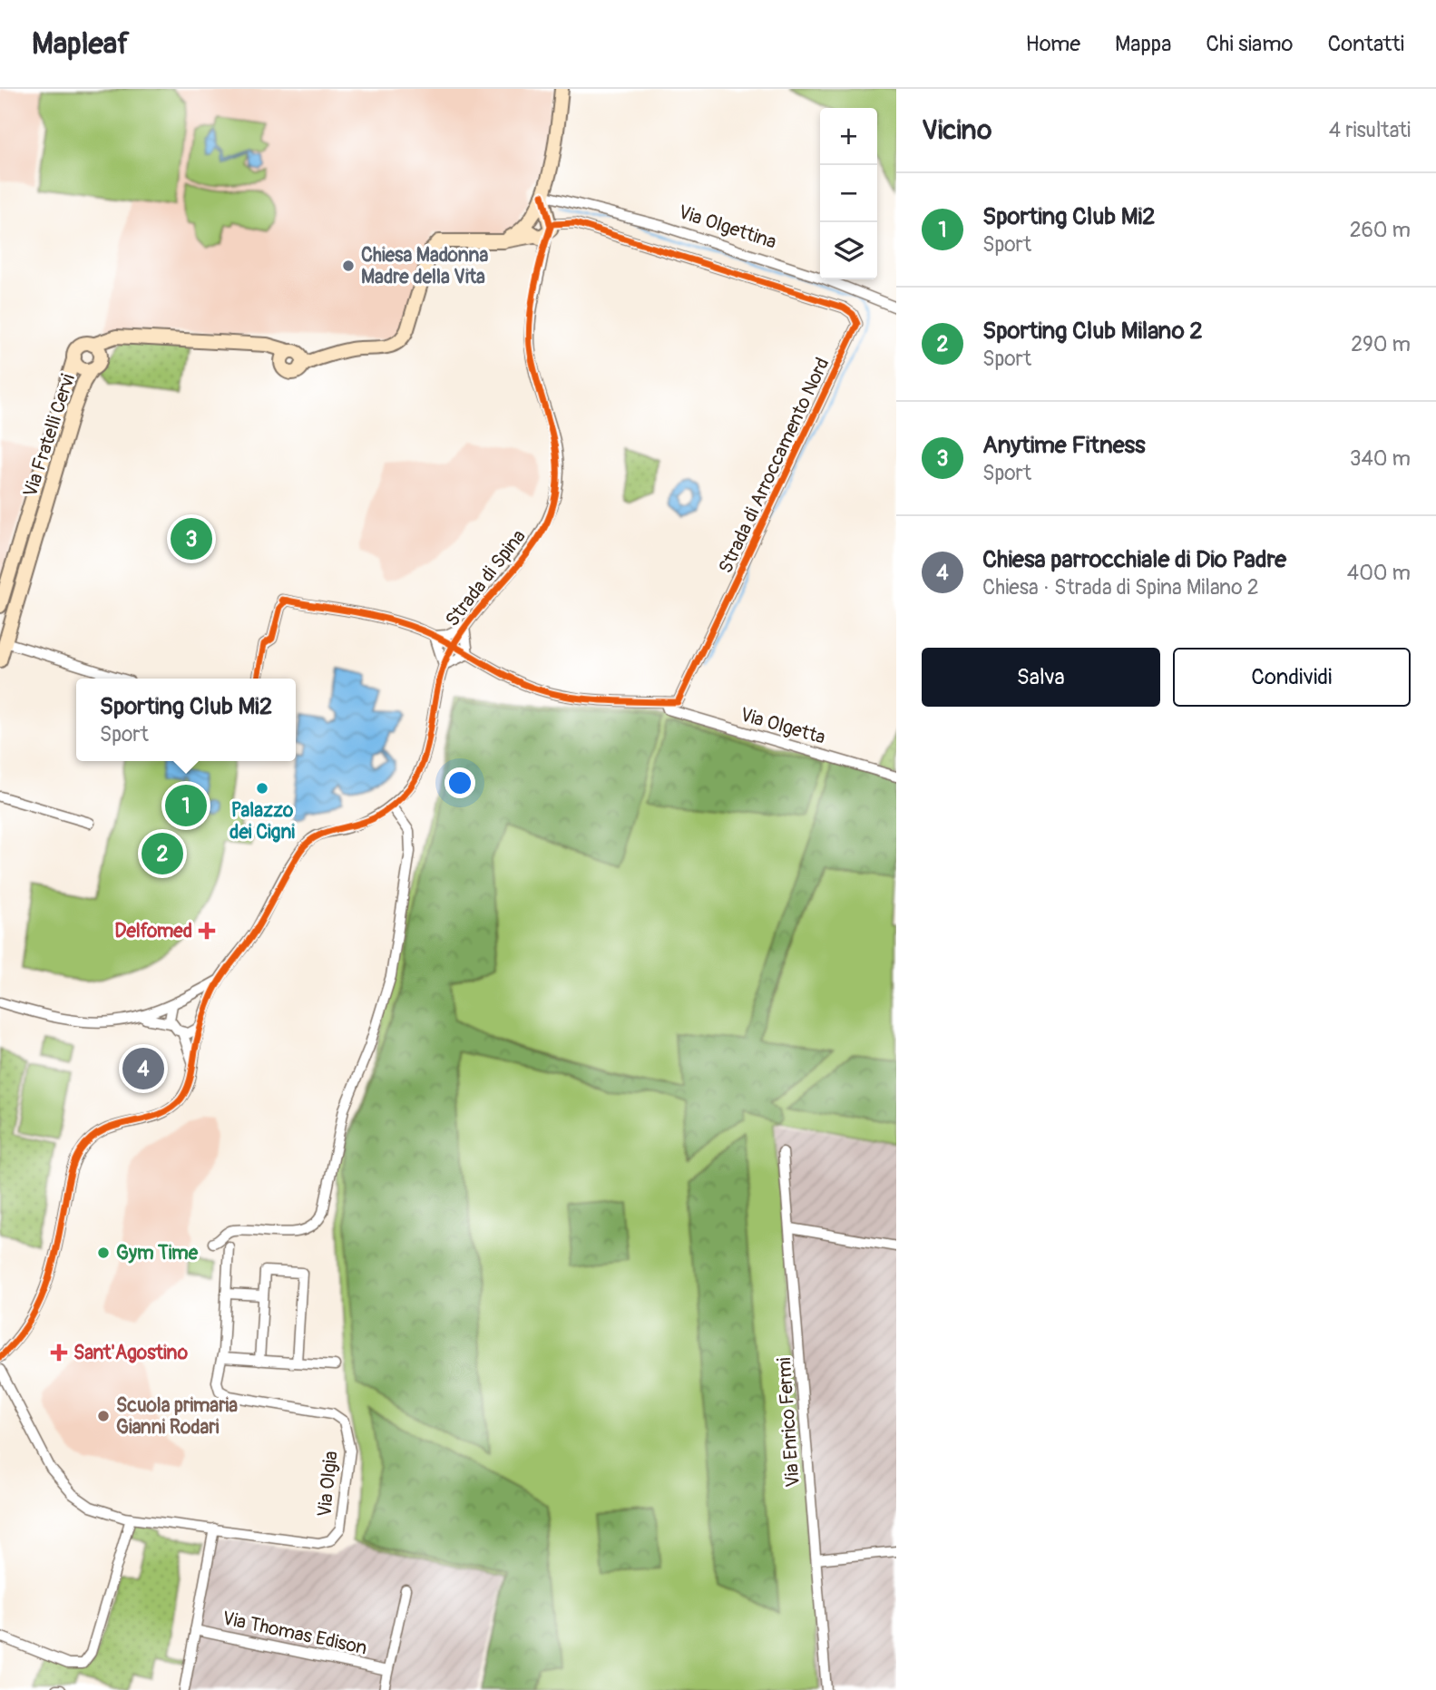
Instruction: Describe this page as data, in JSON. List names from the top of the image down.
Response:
{
  "streets": {
    "street": [
      "Via Olgettina",
      "Via Fratelli Cervi",
      "Strada di Arroccamento Nord",
      "Strada di Spina",
      "Via Olgetta",
      "Via Enrico Fermi",
      "Via Olgia",
      "Via Thomas Edison"
    ]
  },
  "crossings": [
    ["Strada di Arroccamento Nord", "Strada di Spina"],
    ["Strada di Arroccamento Nord", "Via Olgetta"]
  ],
  "places": {
    "other": [
      "Chiesa Madonna Madre della Vita",
      "Palazzo dei Cigni",
      "Gym Time",
      "Scuola primaria Gianni Rodari"
    ],
    "health": ["Delfomed", "Sant'Agostino"]
  },
  "page": {
    "header": "Mapleaf",
    "nav": [
      "Home",
      "Mappa",
      "Chi siamo",
      "Contatti"
    ],
    "heading": ["Vicino", "4 risultati"],
    "map_buttons": ["+", "−"],
    "list": [
      {
        "mark": "1",
        "name": "Sporting Club Mi2",
        "note": "Sport",
        "value": "260 m"
      },
      {
        "mark": "2",
        "name": "Sporting Club Milano 2",
        "note": "Sport",
        "value": "290 m"
      },
      {
        "mark": "3",
        "name": "Anytime Fitness",
        "note": "Sport",
        "value": "340 m"
      },
      {
        "mark": "4",
        "name": "Chiesa parrocchiale di Dio Padre",
        "note": "Chiesa · Strada di Spina Milano 2",
        "value": "400 m"
      }
    ],
    "pins": [
      "3",
      "1",
      "2",
      "4"
    ],
    "buttons": ["Salva", "Condividi"],
    "popup": ["Sporting Club Mi2", "Sport"]
  }
}
